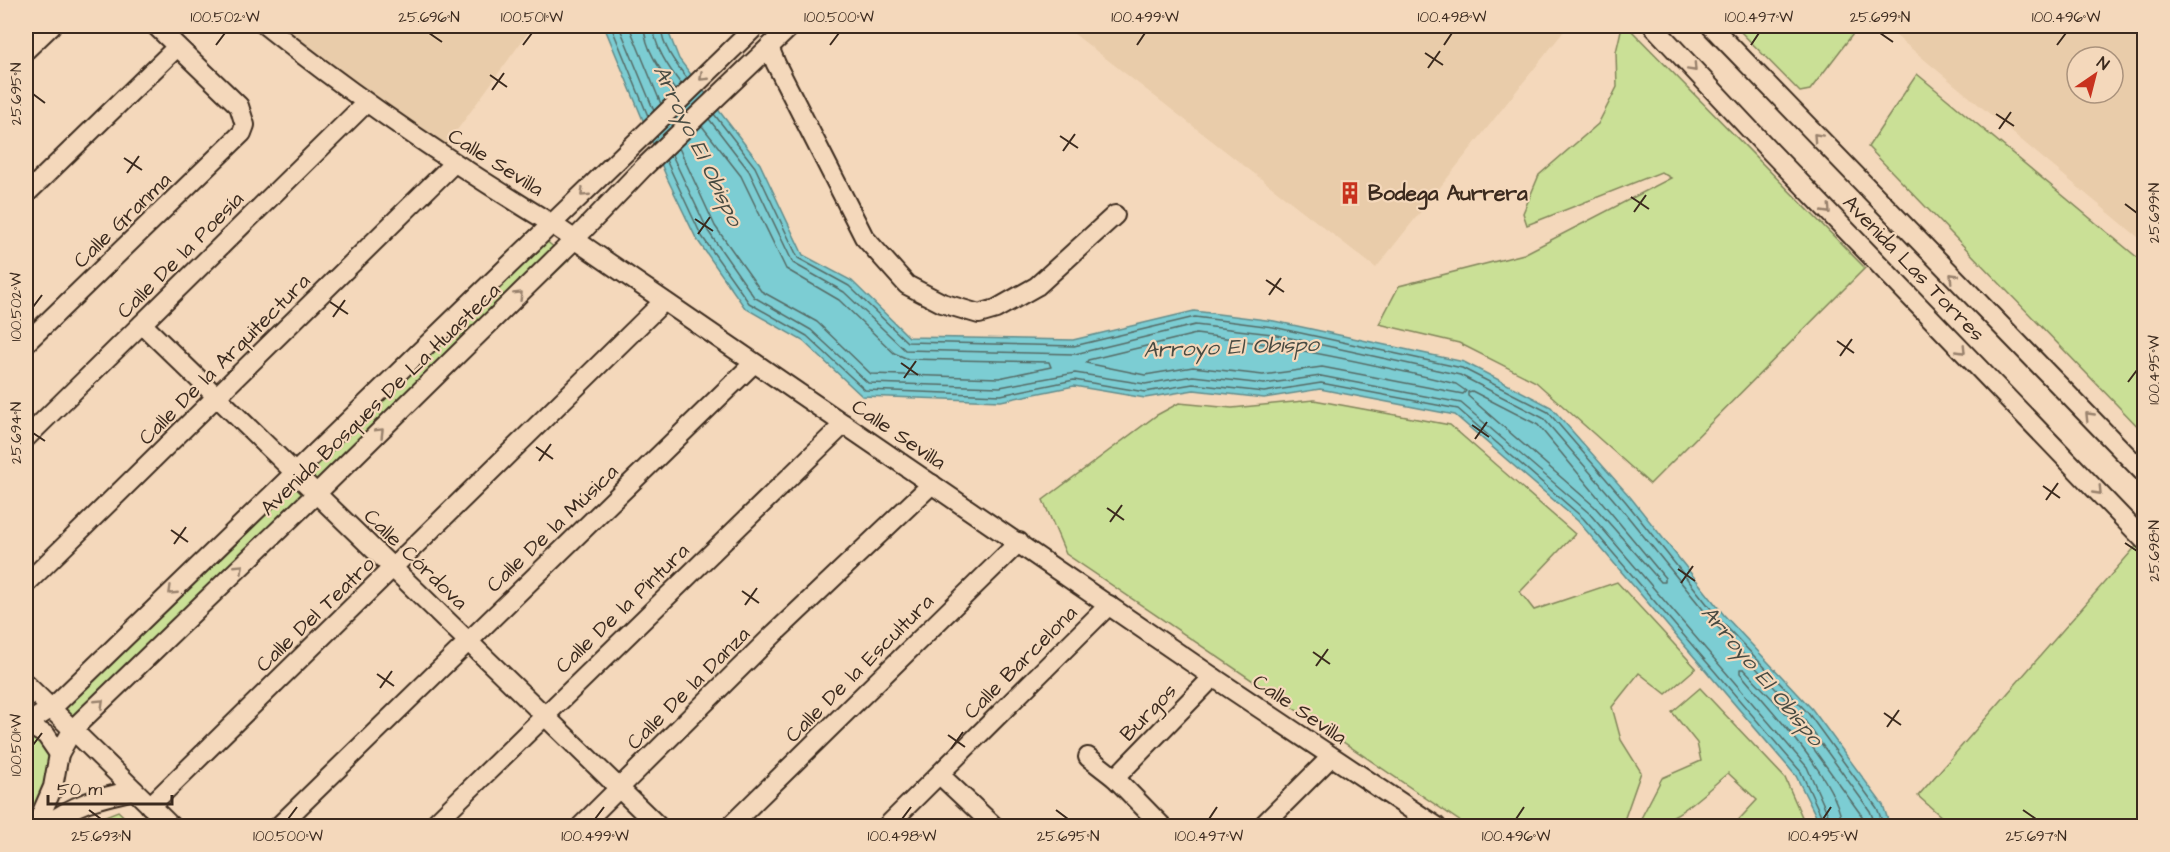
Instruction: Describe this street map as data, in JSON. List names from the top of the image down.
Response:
{
  "streets": {
    "street": [
      "Calle Sevilla",
      "Calle Granma",
      "Calle De la Poesía",
      "Avenida Las Torres",
      "Calle De la Arquitectura",
      "Avenida Bosques De La Huasteca",
      "Calle De la Música",
      "Calle Córdova",
      "Calle De la Pintura",
      "Calle Del Teatro",
      "Calle Barcelona",
      "Calle De la Escultura",
      "Calle De la Danza",
      "Burgos"
    ]
  },
  "crossings": [
    ["Calle Sevilla", "Calle De la Poesía"],
    ["Calle Sevilla", "Calle De la Arquitectura"],
    ["Calle Sevilla", "Avenida Bosques De La Huasteca"],
    ["Calle Sevilla", "Calle De la Música"],
    ["Calle Sevilla", "Calle De la Pintura"],
    ["Calle Sevilla", "Calle Del Teatro"],
    ["Calle Sevilla", "Calle Barcelona"],
    ["Calle Sevilla", "Calle De la Escultura"],
    ["Calle Sevilla", "Calle De la Danza"],
    ["Calle Sevilla", "Burgos"],
    ["Calle De la Poesía", "Calle Córdova"],
    ["Calle De la Arquitectura", "Calle Córdova"],
    ["Avenida Bosques De La Huasteca", "Calle Córdova"],
    ["Calle De la Música", "Calle Córdova"],
    ["Calle Córdova", "Calle De la Pintura"],
    ["Calle Córdova", "Calle Del Teatro"],
    ["Calle Córdova", "Calle De la Danza"]
  ],
  "water": ["Arroyo El Obispo"],
  "places": {
    "building": ["Bodega Aurrera"]
  },
  "scale_bar": "50 m",
  "north": "top right",
  "coordinates": [
    "100.502°W",
    "25.696°N",
    "100.501°W",
    "100.500°W",
    "100.499°W",
    "100.498°W",
    "100.497°W",
    "25.699°N",
    "100.496°W",
    "25.695°N",
    "100.495°W",
    "25.694°N",
    "25.698°N",
    "25.693°N",
    "25.697°N"
  ]
}
